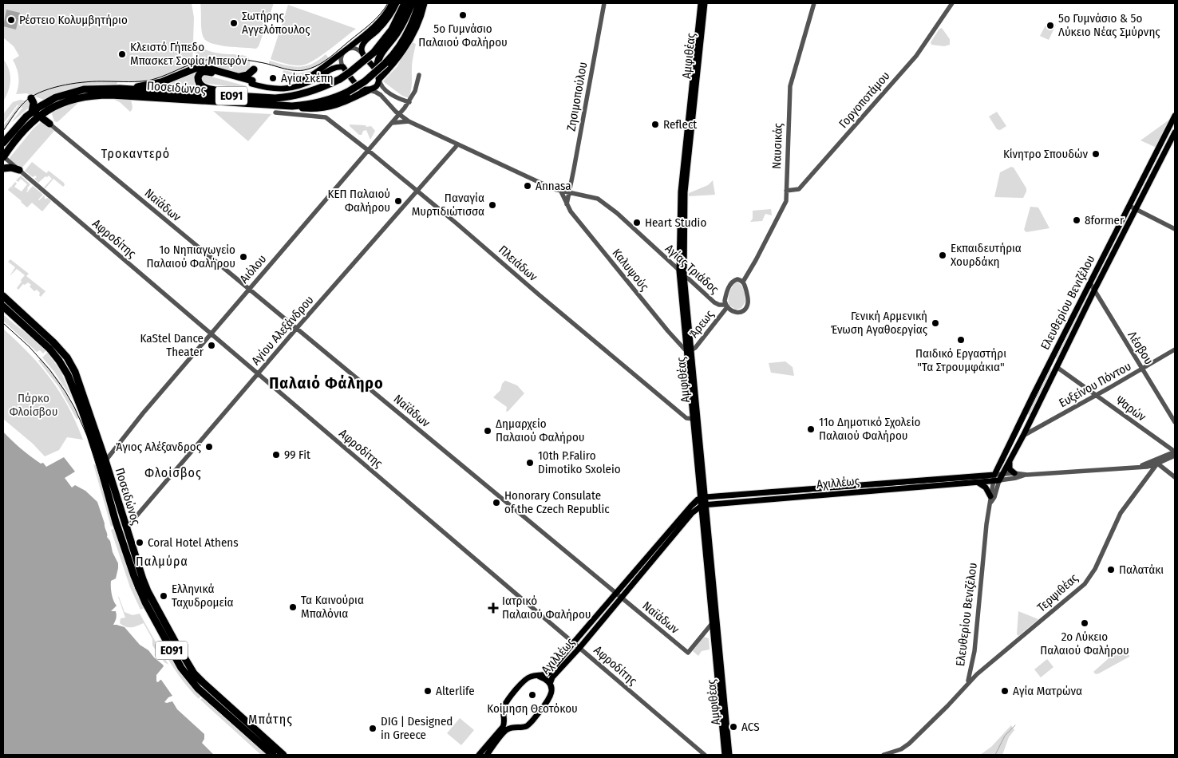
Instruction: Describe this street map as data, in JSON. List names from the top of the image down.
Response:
{
  "streets": {
    "highway": ["Ποσειδώνος", "ΕΟ91"],
    "main road": ["Αμφιθέας", "Ελευθερίου Βενιζέλου", "Αχιλλέως"],
    "street": [
      "Ζησιμοπούλου",
      "Γοργοποτάμου",
      "Ναυσικάς",
      "Ναϊάδων",
      "Αφροδίτης",
      "Πλειάδων",
      "Αιόλου",
      "Αγίας Τριάδος",
      "Καλυψούς",
      "Άρεως",
      "Αγίου Αλεξάνδρου",
      "Λέσβου",
      "Ευξείνου Πόντου",
      "Ψαρών",
      "Τερψιθέας"
    ]
  },
  "crossings": [
    ["Αμφιθέας", "Ναϊάδων"],
    ["Αμφιθέας", "Πλειάδων"],
    ["Αμφιθέας", "Αγίας Τριάδος"],
    ["Αμφιθέας", "Καλυψούς"],
    ["Αμφιθέας", "Άρεως"],
    ["Αμφιθέας", "Αχιλλέως"],
    ["Ποσειδώνος", "Αφροδίτης"],
    ["Ποσειδώνος", "Αιόλου"],
    ["Ποσειδώνος", "Αγίου Αλεξάνδρου"],
    ["Ζησιμοπούλου", "Αγίας Τριάδος"],
    ["Γοργοποτάμου", "Ναυσικάς"],
    ["Ναυσικάς", "Αγίας Τριάδος"],
    ["Ναυσικάς", "Άρεως"],
    ["Ναϊάδων", "Αιόλου"],
    ["Ναϊάδων", "Αγίου Αλεξάνδρου"],
    ["Ναϊάδων", "Αχιλλέως"],
    ["Αφροδίτης", "Αιόλου"],
    ["Αφροδίτης", "Αγίου Αλεξάνδρου"],
    ["Αφροδίτης", "Αχιλλέως"],
    ["Πλειάδων", "Αιόλου"],
    ["Πλειάδων", "Αγίου Αλεξάνδρου"],
    ["Αιόλου", "Αγίας Τριάδος"],
    ["Αγίας Τριάδος", "Καλυψούς"],
    ["Αγίας Τριάδος", "Άρεως"],
    ["Αγίας Τριάδος", "Αγίου Αλεξάνδρου"],
    ["Καλυψούς", "Άρεως"],
    ["Ελευθερίου Βενιζέλου", "Λέσβου"],
    ["Ελευθερίου Βενιζέλου", "Ευξείνου Πόντου"],
    ["Ελευθερίου Βενιζέλου", "Ψαρών"],
    ["Ελευθερίου Βενιζέλου", "Αχιλλέως"],
    ["Ελευθερίου Βενιζέλου", "Τερψιθέας"],
    ["Λέσβου", "Ευξείνου Πόντου"],
    ["Ευξείνου Πόντου", "Ψαρών"],
    ["Αχιλλέως", "Τερψιθέας"]
  ],
  "districts": [
    "Τροκαντερό",
    "Παλαιό Φάληρο",
    "Φλοίσβος",
    "Παλμύρα",
    "Μπάτης"
  ],
  "parks": ["Πάρκο Φλοίσβου"],
  "places": {
    "other": [
      "5ο Γυμνάσιο Παλαιού Φαλήρου",
      "Ρέστειο Κολυμβητήριο",
      "Σωτήρης Αγγελόπουλος",
      "5ο Γυμνάσιο & 5ο Λύκειο Νέας Σμύρνης",
      "Κλειστό Γήπεδο Μπασκετ Σοφία Μπεφόν",
      "Αγία Σκέπη",
      "Reflect",
      "Κίνητρο Σπουδών",
      "Annasa",
      "ΚΕΠ Παλαιού Φαλήρου",
      "Παναγία Μυρτιδιώτισσα",
      "8former",
      "Heart Studio",
      "Εκπαιδευτήρια Χουρδάκη",
      "1ο Νηπιαγωγείο Παλαιού Φαλήρου",
      "Γενική Αρμενική Ένωση Αγαθοεργίας",
      "Παιδικό Εργαστήρι \"Τα Στρουμφάκια\"",
      "KaStel Dance Theater",
      "11ο Δημοτικό Σχολείο Παλαιού Φαλήρου",
      "Δημαρχείο Παλαιού Φαλήρου",
      "Άγιος Αλέξανδρος",
      "99 Fit",
      "10th P.Faliro Dimotiko Sxoleio",
      "Honorary Consulate of the Czech Republic",
      "Coral Hotel Athens",
      "Παλατάκι",
      "Ελληνικά Ταχυδρομεία",
      "Τα Καινούρια Μπαλόνια",
      "2ο Λύκειο Παλαιού Φαλήρου",
      "Alterlife",
      "Αγία Ματρώνα",
      "Κοίμηση Θεοτόκου",
      "ACS",
      "DIG | Designed in Greece"
    ],
    "health": ["Ιατρικό Παλαιού Φαλήρου"]
  }
}
